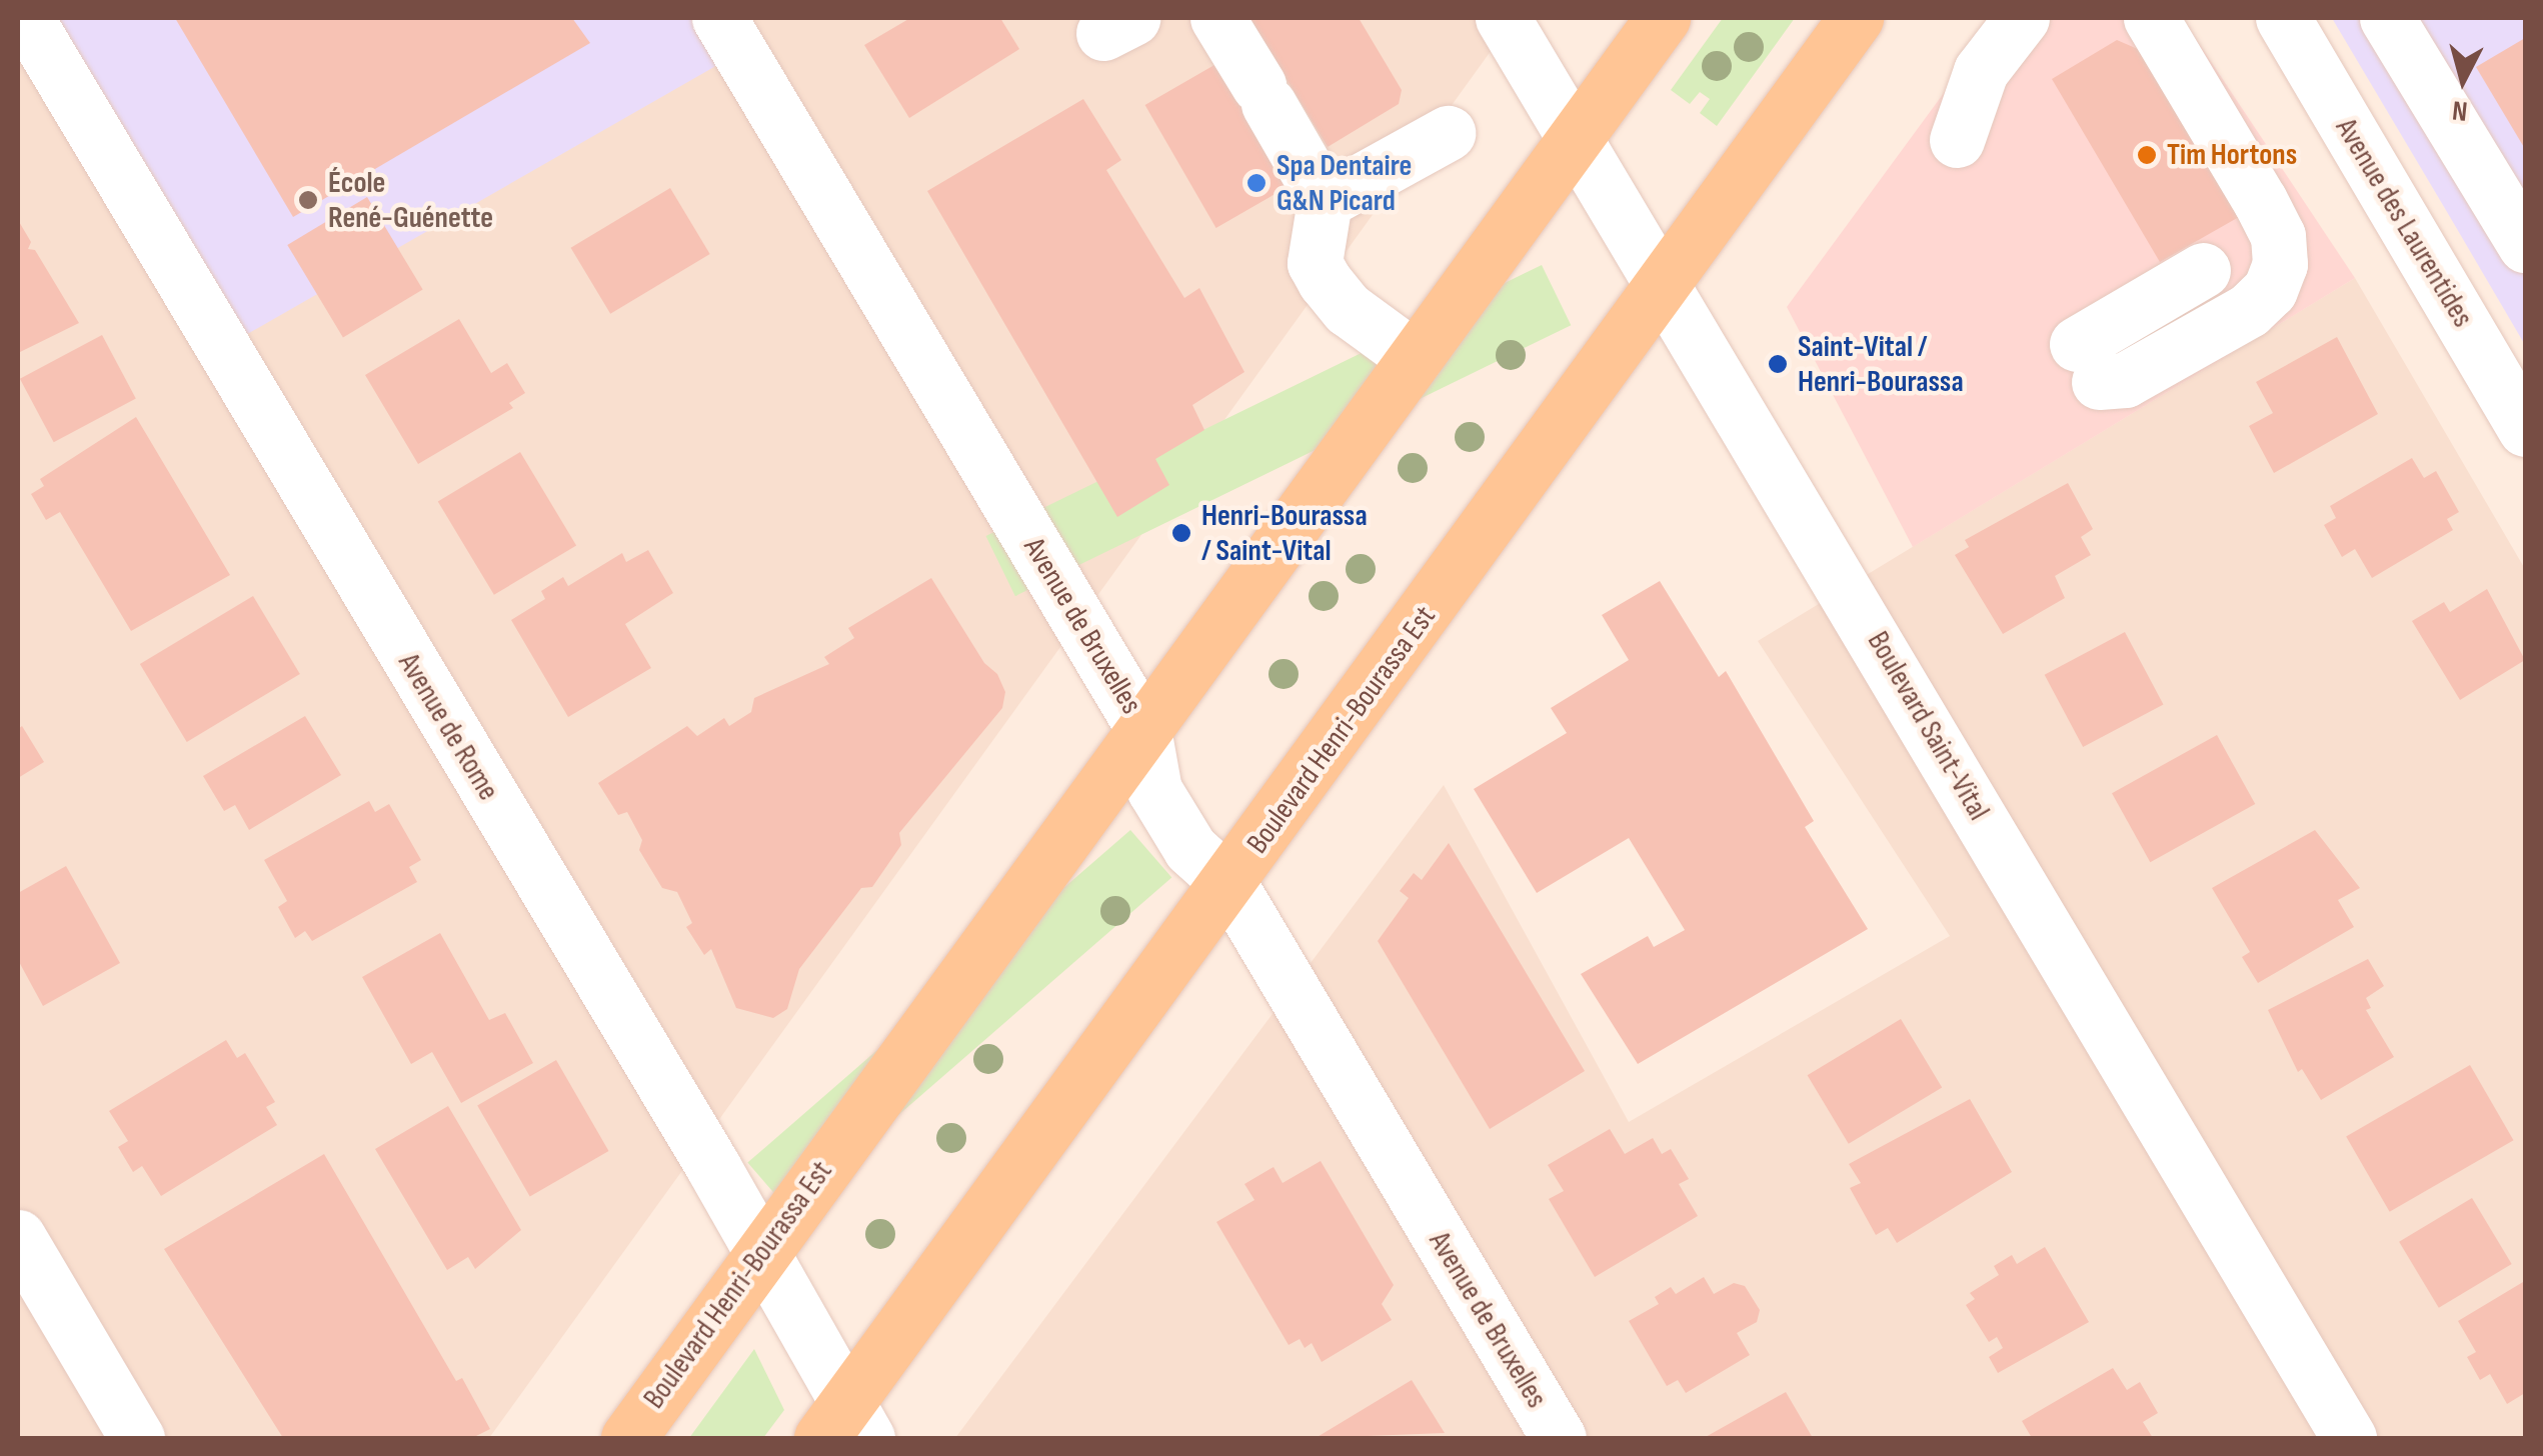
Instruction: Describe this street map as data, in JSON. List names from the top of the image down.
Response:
{
  "streets": {
    "main road": ["Boulevard Henri-Bourassa Est"],
    "street": [
      "Avenue des Laurentides",
      "Avenue de Bruxelles",
      "Boulevard Saint-Vital",
      "Avenue de Rome"
    ]
  },
  "crossings": [
    ["Avenue de Bruxelles", "Boulevard Henri-Bourassa Est"],
    ["Boulevard Saint-Vital", "Boulevard Henri-Bourassa Est"],
    ["Avenue de Rome", "Boulevard Henri-Bourassa Est"]
  ],
  "places": [
    "Tim Hortons",
    "Spa Dentaire G&N Picard",
    "École René-Guénette",
    "Saint-Vital / Henri-Bourassa",
    "Henri-Bourassa / Saint-Vital"
  ],
  "north": "bottom"
}
